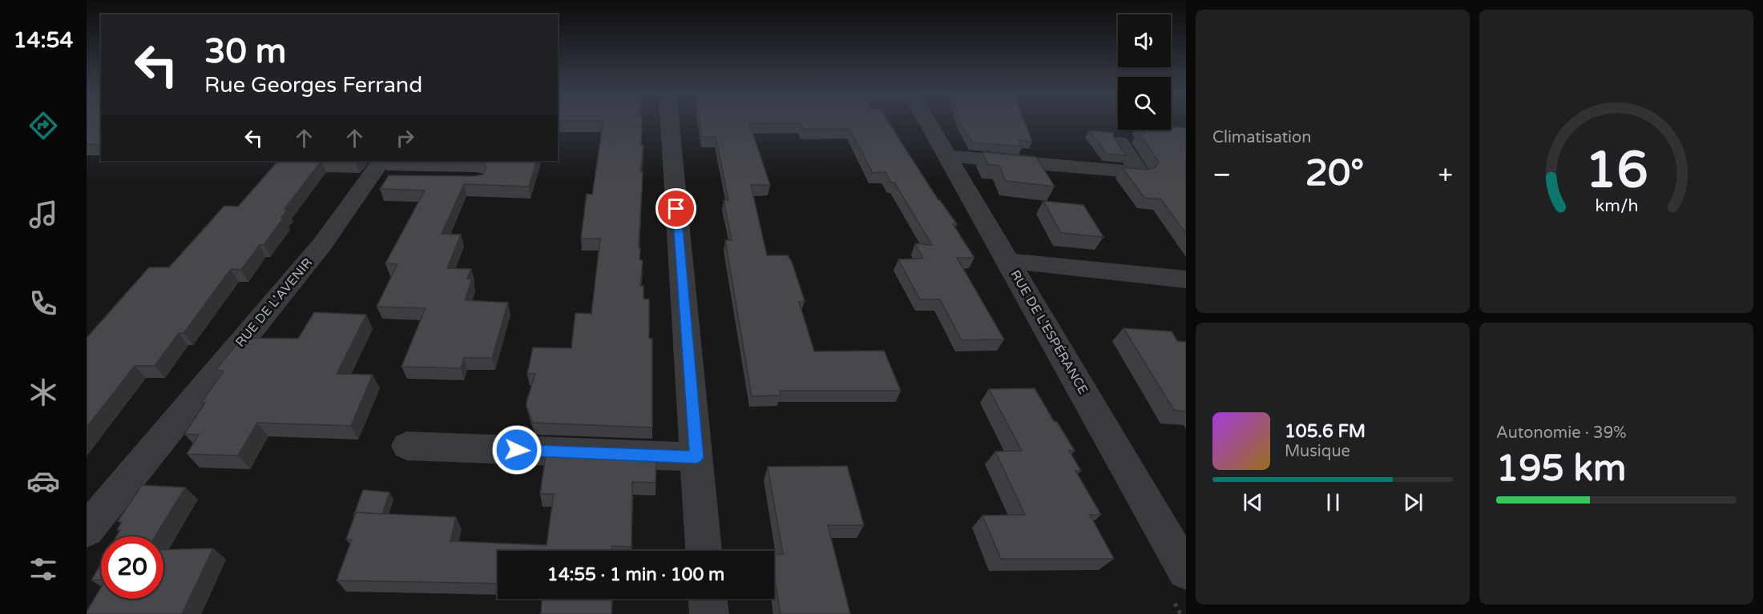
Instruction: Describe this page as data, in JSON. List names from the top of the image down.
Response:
{
  "streets": {
    "street": ["RUE DE L'AVENIR", "RUE DE L'ESPÉRANCE"]
  },
  "page": {
    "tabs": "14:54",
    "tile": [
      "Climatisation",
      ["Autonomie · 39%", "195 km"]
    ],
    "turn": ["30 m", "Rue Georges Ferrand"],
    "heat": ["−", "20°", "+"],
    "song": ["105.6 FM", "Musique"],
    "limit": "20",
    "trip": "14:55 · 1 min · 100 m",
    "gauge": ["16", "km/h"]
  }
}
